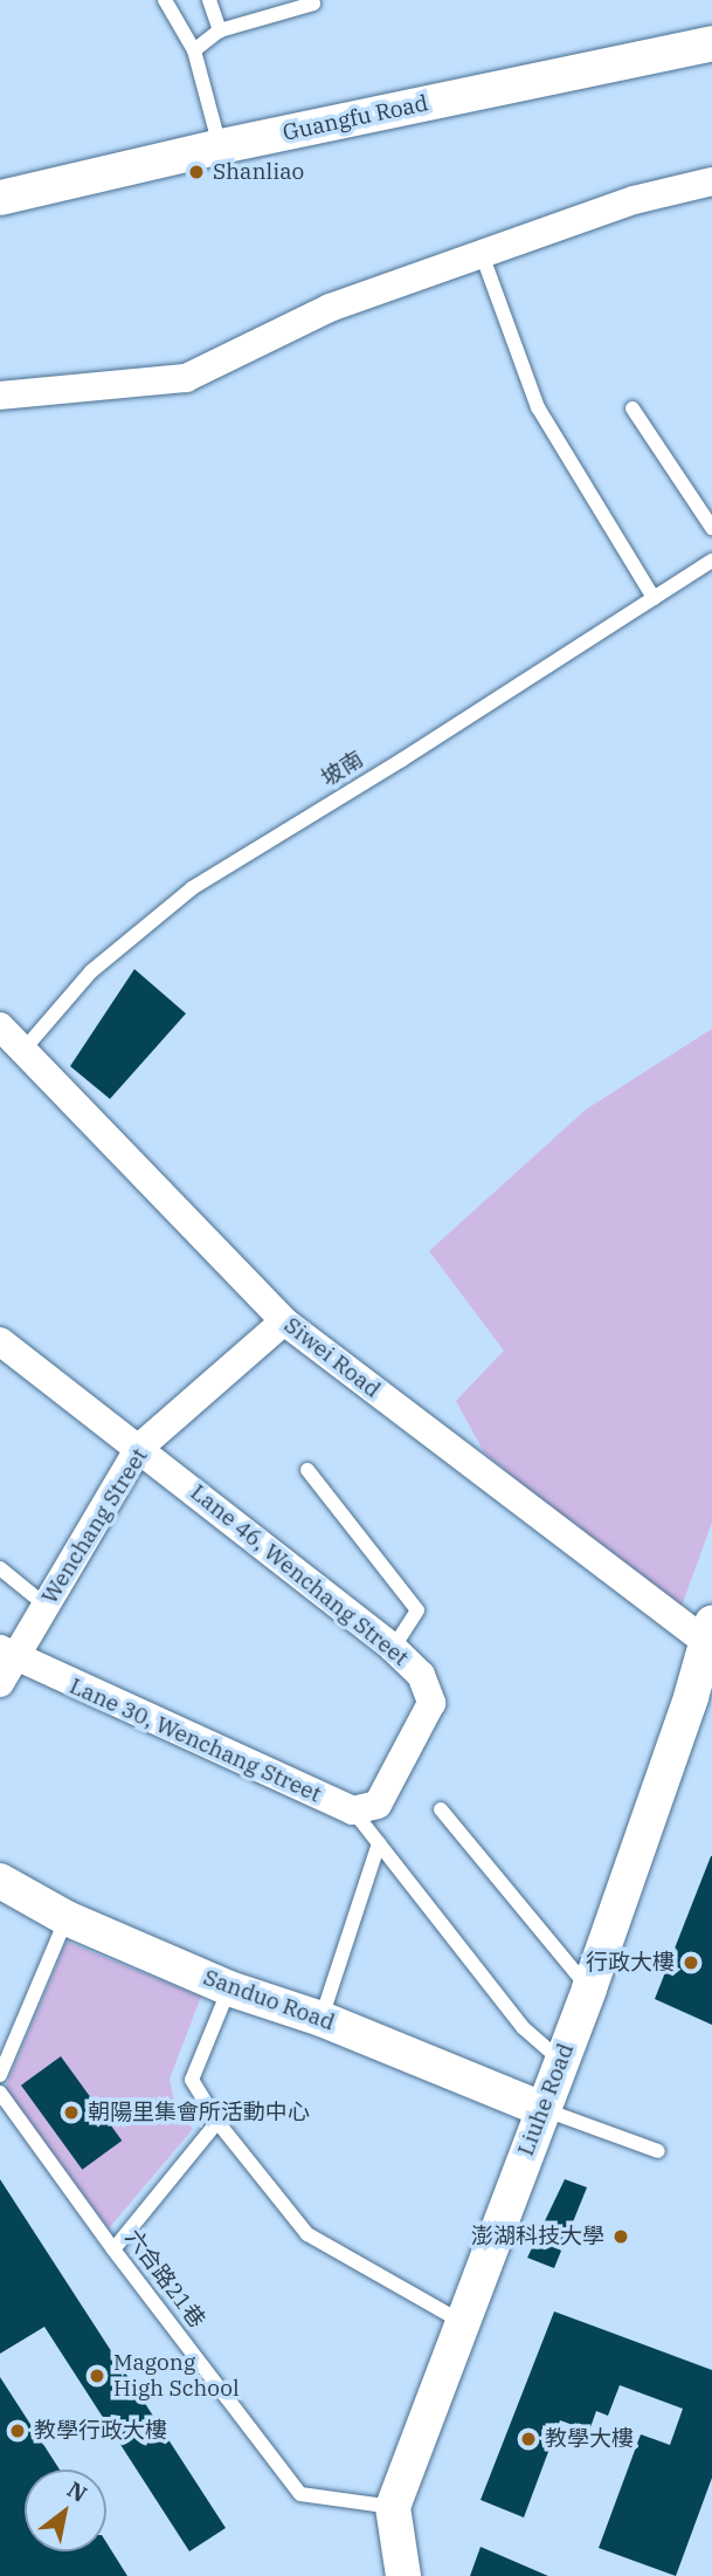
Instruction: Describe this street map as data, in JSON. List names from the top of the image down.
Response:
{
  "streets": {
    "street": [
      "Guangfu Road",
      "Siwei Road",
      "Wenchang Street",
      "Lane 46, Wenchang Street",
      "Lane 30, Wenchang Street",
      "Sanduo Road",
      "Liuhe Road"
    ],
    "lane": ["坡南", "六合路21巷"]
  },
  "crossings": [
    ["坡南", "Siwei Road"],
    ["Siwei Road", "Wenchang Street"],
    ["Siwei Road", "Liuhe Road"],
    ["Wenchang Street", "Lane 46, Wenchang Street"],
    ["Wenchang Street", "Lane 30, Wenchang Street"],
    ["Lane 46, Wenchang Street", "Lane 30, Wenchang Street"],
    ["Sanduo Road", "Liuhe Road"],
    ["Liuhe Road", "六合路21巷"]
  ],
  "places": [
    "Shanliao",
    "行政大樓",
    "朝陽里集會所活動中心",
    "澎湖科技大學",
    "Magong High School",
    "教學行政大樓",
    "教學大樓"
  ],
  "north": "top right"
}
